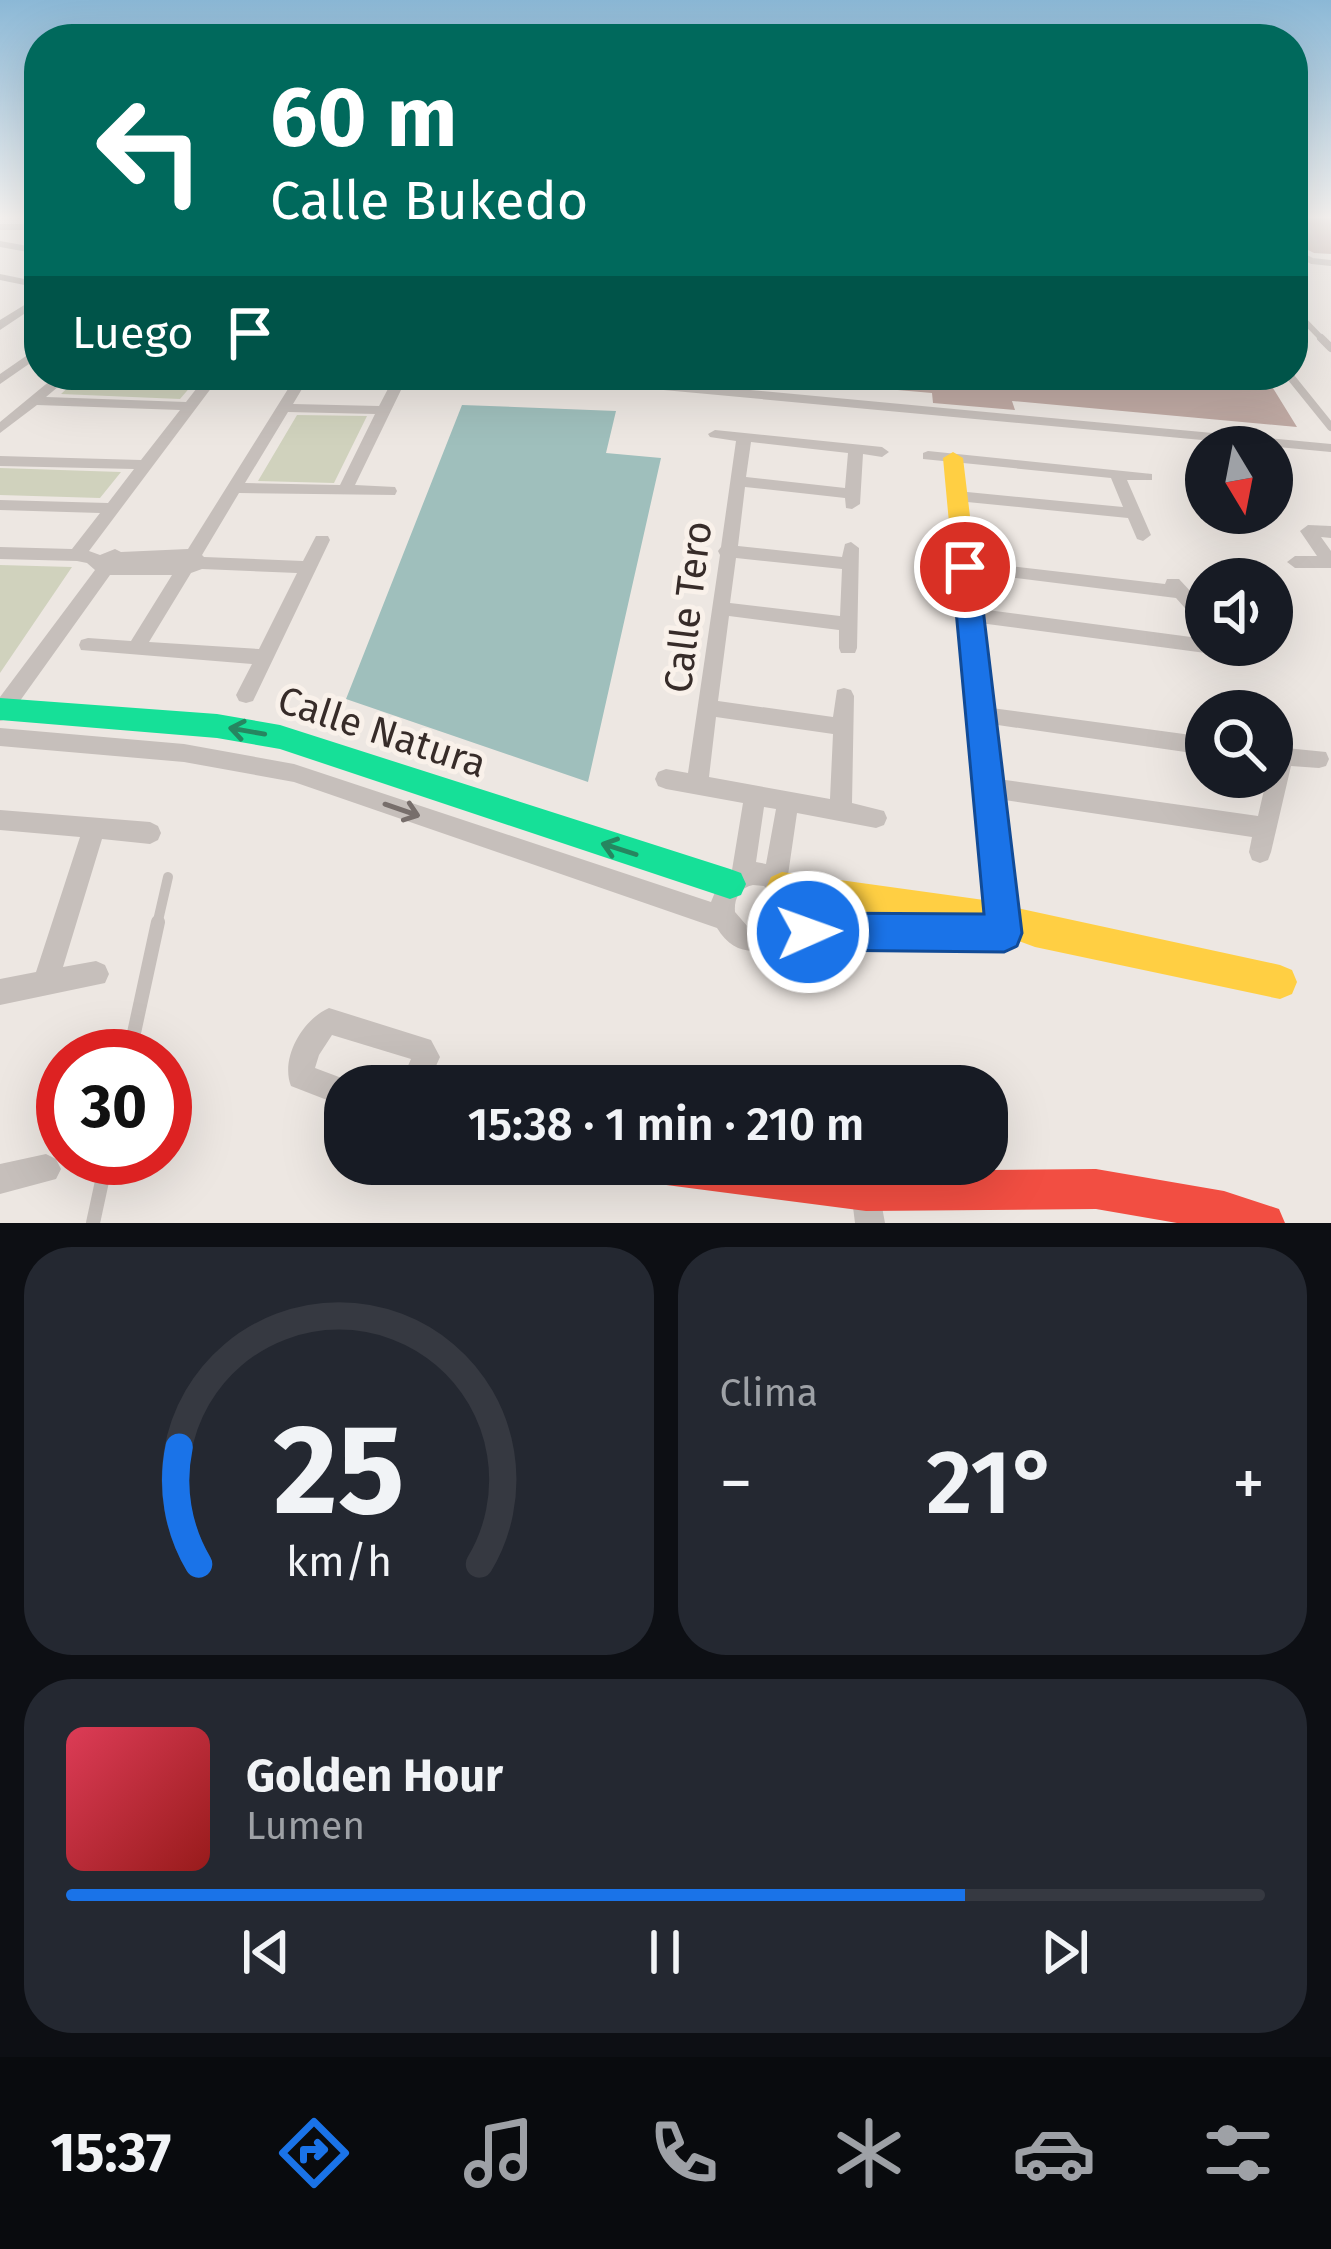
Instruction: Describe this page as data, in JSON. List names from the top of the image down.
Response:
{
  "streets": {
    "street": ["Calle Tero", "Calle Natura"]
  },
  "north": "bottom",
  "page": {
    "turn": ["60 m", "Calle Bukedo"],
    "then": "Luego",
    "limit": "30",
    "trip": "15:38 · 1 min · 210 m",
    "tile": "Clima",
    "heat": ["−", "21°", "+"],
    "song": ["Golden Hour", "Lumen"],
    "tabs": "15:37",
    "gauge": ["25", "km/h"]
  }
}
